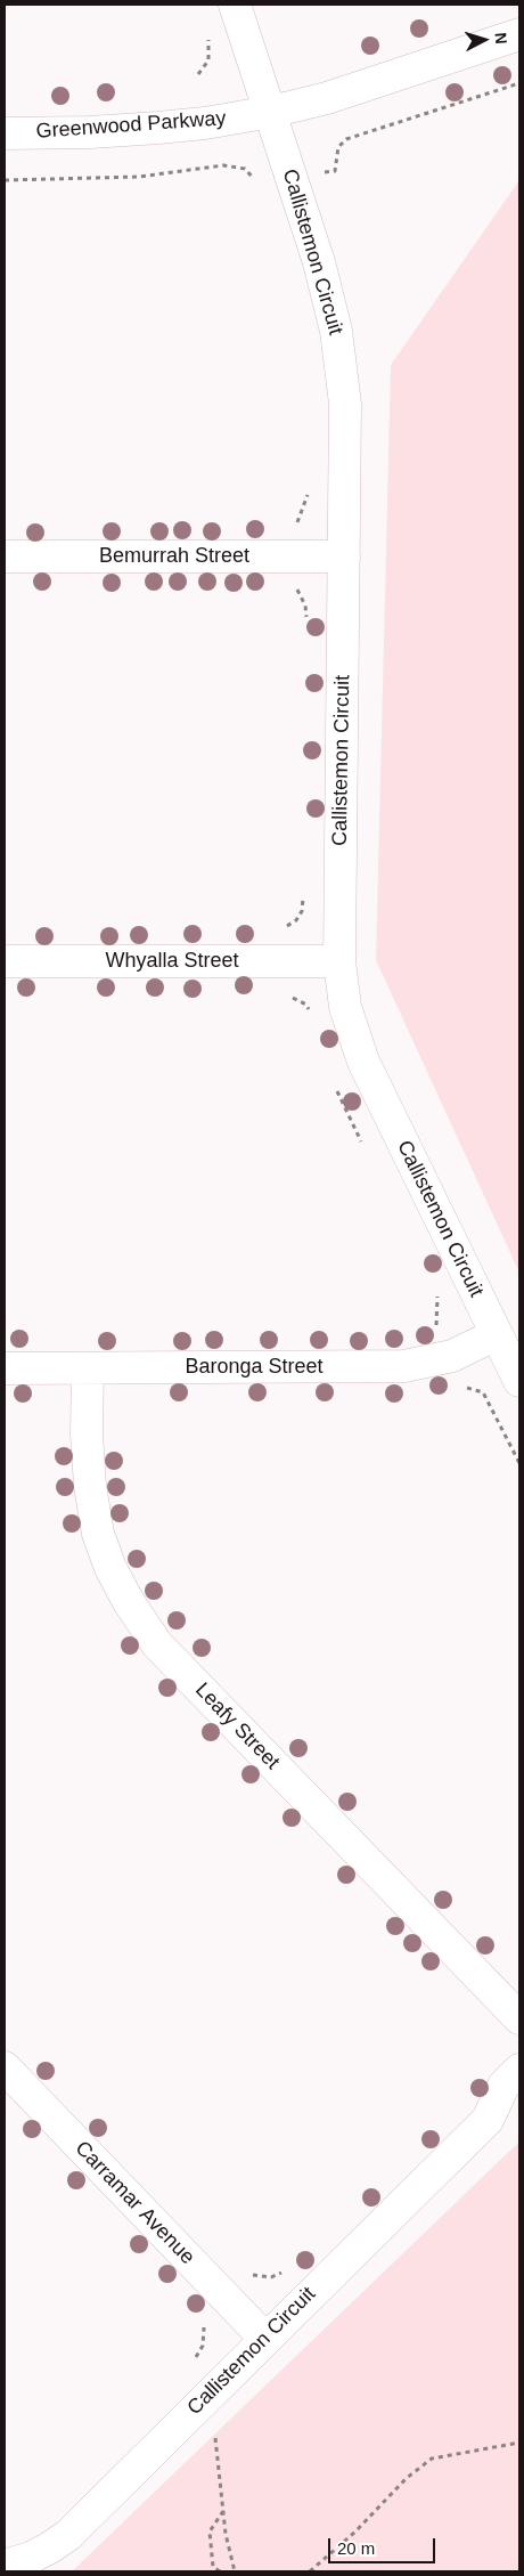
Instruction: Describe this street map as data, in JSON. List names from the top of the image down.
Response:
{
  "streets": {
    "street": [
      "Greenwood Parkway",
      "Callistemon Circuit",
      "Bemurrah Street",
      "Whyalla Street",
      "Baronga Street",
      "Leafy Street",
      "Carramar Avenue"
    ]
  },
  "crossings": [
    ["Greenwood Parkway", "Callistemon Circuit"],
    ["Callistemon Circuit", "Bemurrah Street"],
    ["Callistemon Circuit", "Whyalla Street"],
    ["Callistemon Circuit", "Baronga Street"],
    ["Callistemon Circuit", "Carramar Avenue"],
    ["Baronga Street", "Leafy Street"]
  ],
  "scale_bar": "20 m",
  "north": "right"
}
